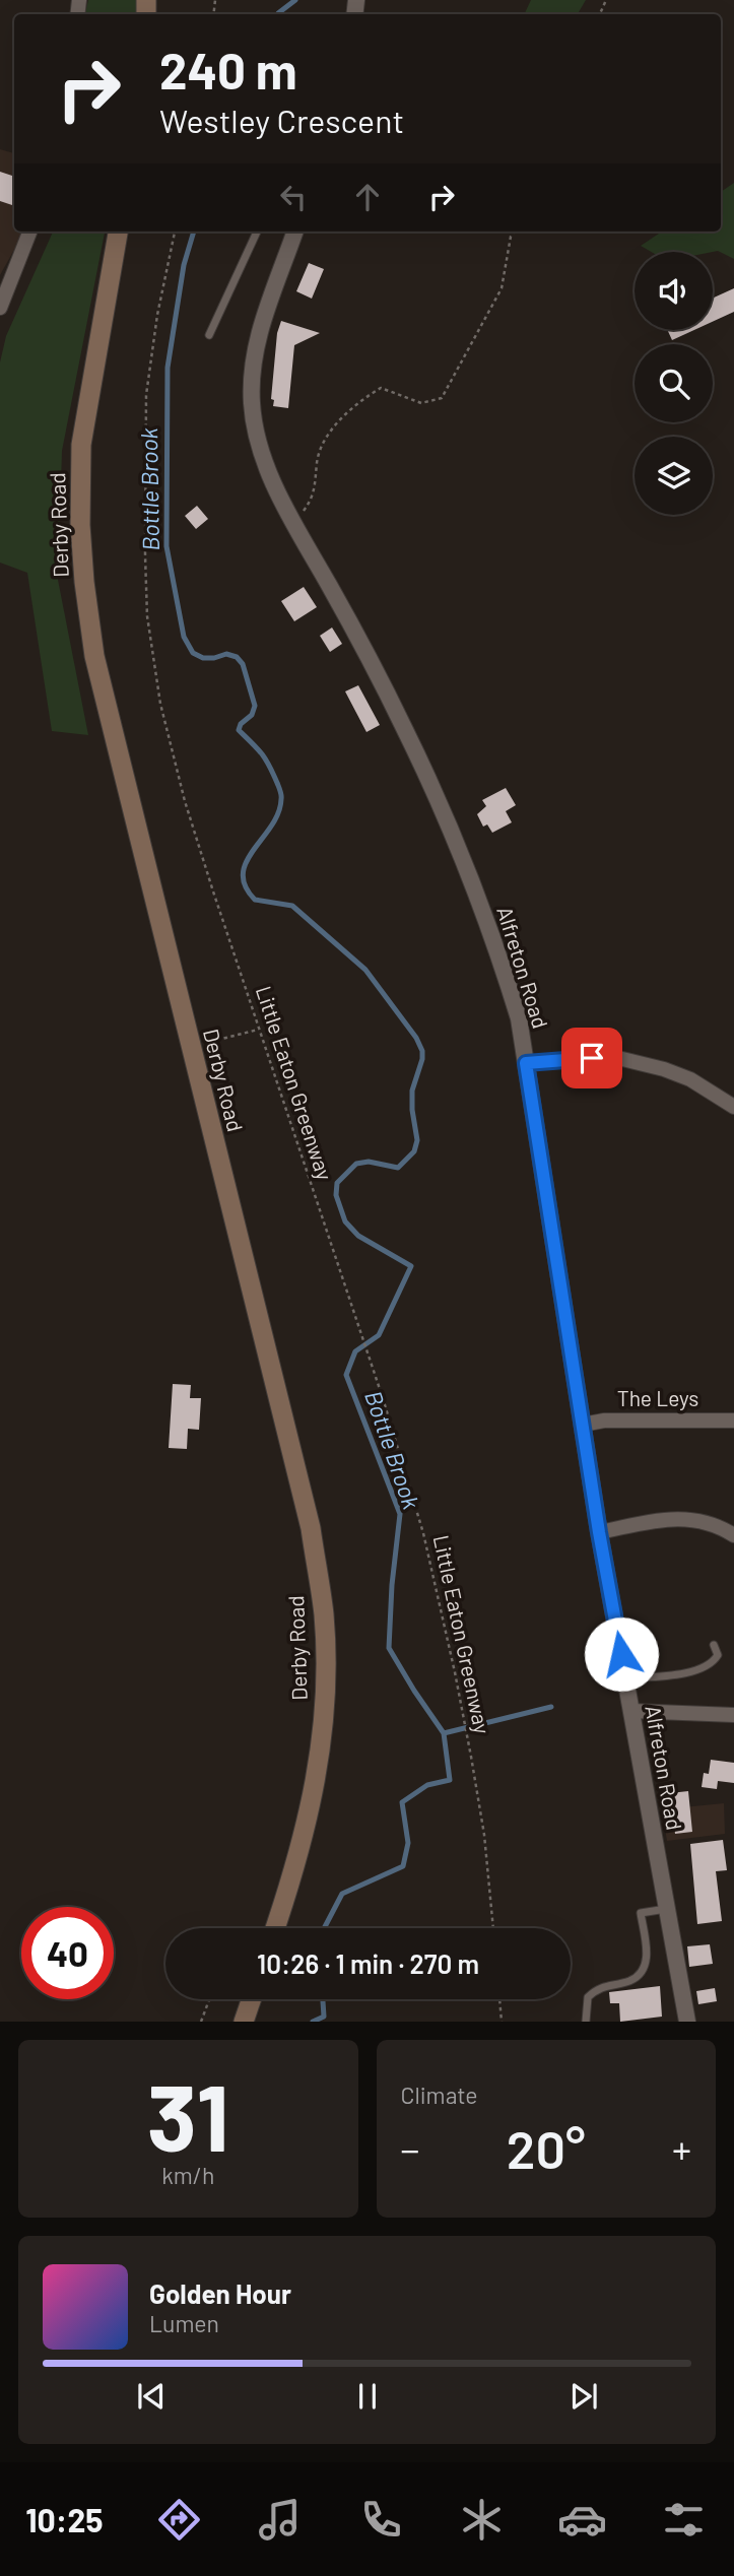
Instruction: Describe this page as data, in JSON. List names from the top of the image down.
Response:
{
  "streets": {
    "main road": ["Derby Road"],
    "street": ["Alfreton Road", "The Leys"],
    "path": ["Little Eaton Greenway"]
  },
  "crossings": [
    ["Alfreton Road", "The Leys"]
  ],
  "water": ["Bottle Brook"],
  "page": {
    "turn": ["240 m", "Westley Crescent"],
    "limit": "40",
    "trip": "10:26 · 1 min · 270 m",
    "tile": [
      ["31", "km/h"],
      "Climate"
    ],
    "heat": ["−", "20°", "+"],
    "song": ["Golden Hour", "Lumen"],
    "tabs": "10:25"
  }
}
